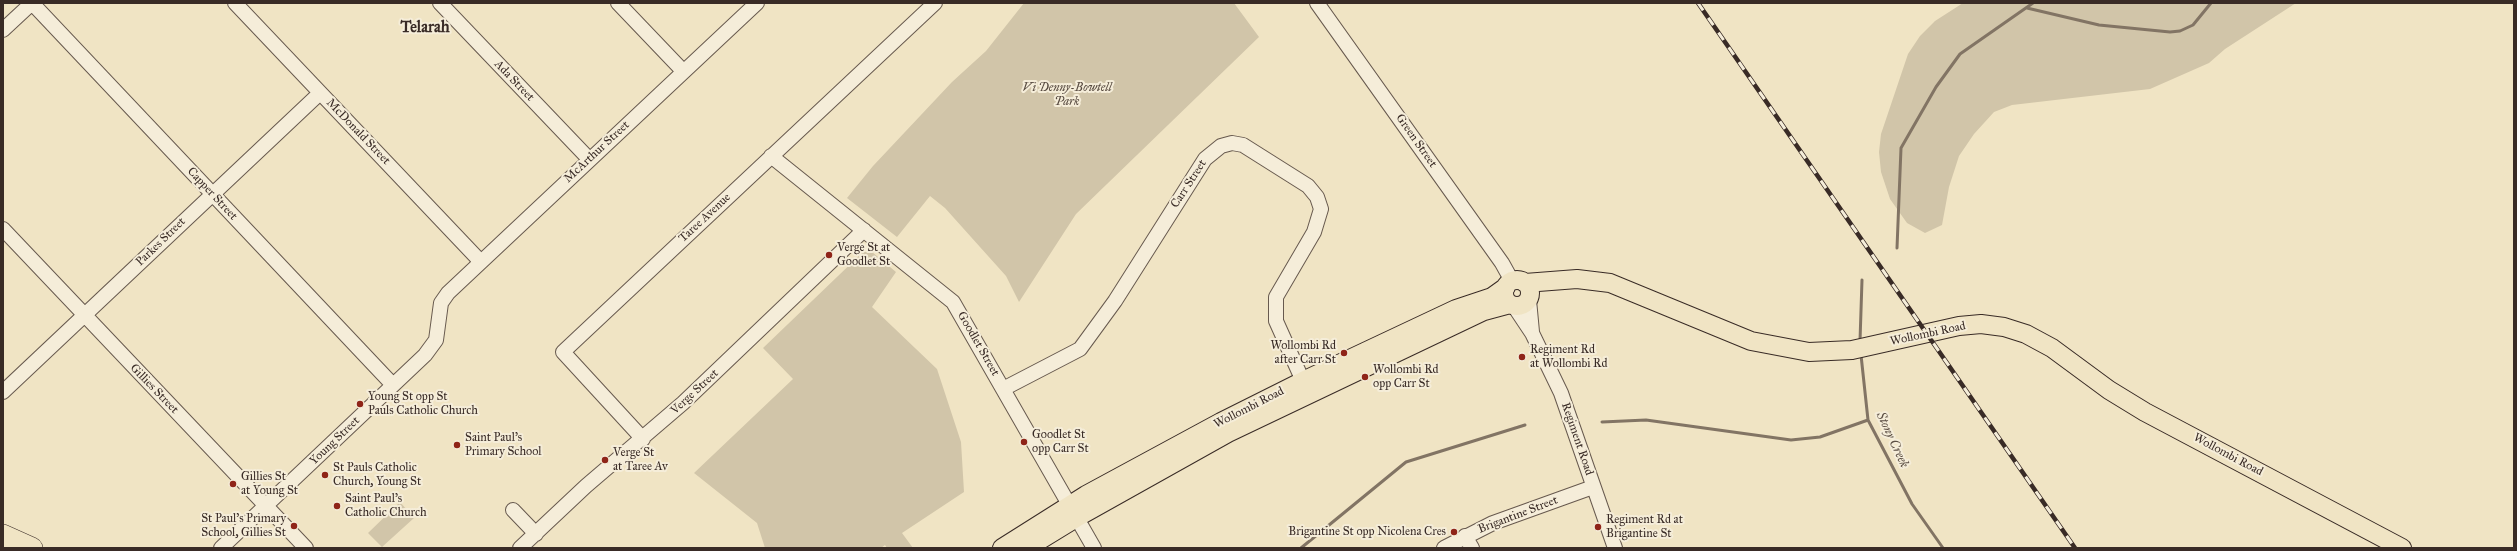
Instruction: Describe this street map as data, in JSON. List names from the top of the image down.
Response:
{
  "streets": {
    "main road": ["Wollombi Road"],
    "street": [
      "Ada Street",
      "McDonald Street",
      "Green Street",
      "McArthur Street",
      "Carr Street",
      "Capper Street",
      "Taree Avenue",
      "Parkes Street",
      "Goodlet Street",
      "Gillies Street",
      "Verge Street",
      "Regiment Road",
      "Young Street",
      "Brigantine Street"
    ]
  },
  "crossings": [
    ["Ada Street", "McArthur Street"],
    ["McDonald Street", "McArthur Street"],
    ["McDonald Street", "Parkes Street"],
    ["Green Street", "Wollombi Road"],
    ["Green Street", "Regiment Road"],
    ["McArthur Street", "Young Street"],
    ["Carr Street", "Wollombi Road"],
    ["Carr Street", "Goodlet Street"],
    ["Capper Street", "Parkes Street"],
    ["Capper Street", "Young Street"],
    ["Taree Avenue", "Goodlet Street"],
    ["Taree Avenue", "Verge Street"],
    ["Parkes Street", "Gillies Street"],
    ["Wollombi Road", "Goodlet Street"],
    ["Wollombi Road", "Regiment Road"],
    ["Goodlet Street", "Verge Street"],
    ["Gillies Street", "Young Street"],
    ["Regiment Road", "Brigantine Street"]
  ],
  "districts": ["Telarah"],
  "water": ["Stony Creek"],
  "parks": ["Vi Denny-Bowtell Park"],
  "places": [
    "Verge St at Goodlet St",
    "Wollombi Rd after Carr St",
    "Regiment Rd at Wollombi Rd",
    "Wollombi Rd opp Carr St",
    "Young St opp St Pauls Catholic Church",
    "Goodlet St opp Carr St",
    "Saint Paul's Primary School",
    "Verge St at Taree Av",
    "St Pauls Catholic Church, Young St",
    "Gillies St at Young St",
    "Saint Paul's Catholic Church",
    "St Paul's Primary School, Gillies St",
    "Regiment Rd at Brigantine St",
    "Brigantine St opp Nicolena Cres"
  ]
}
